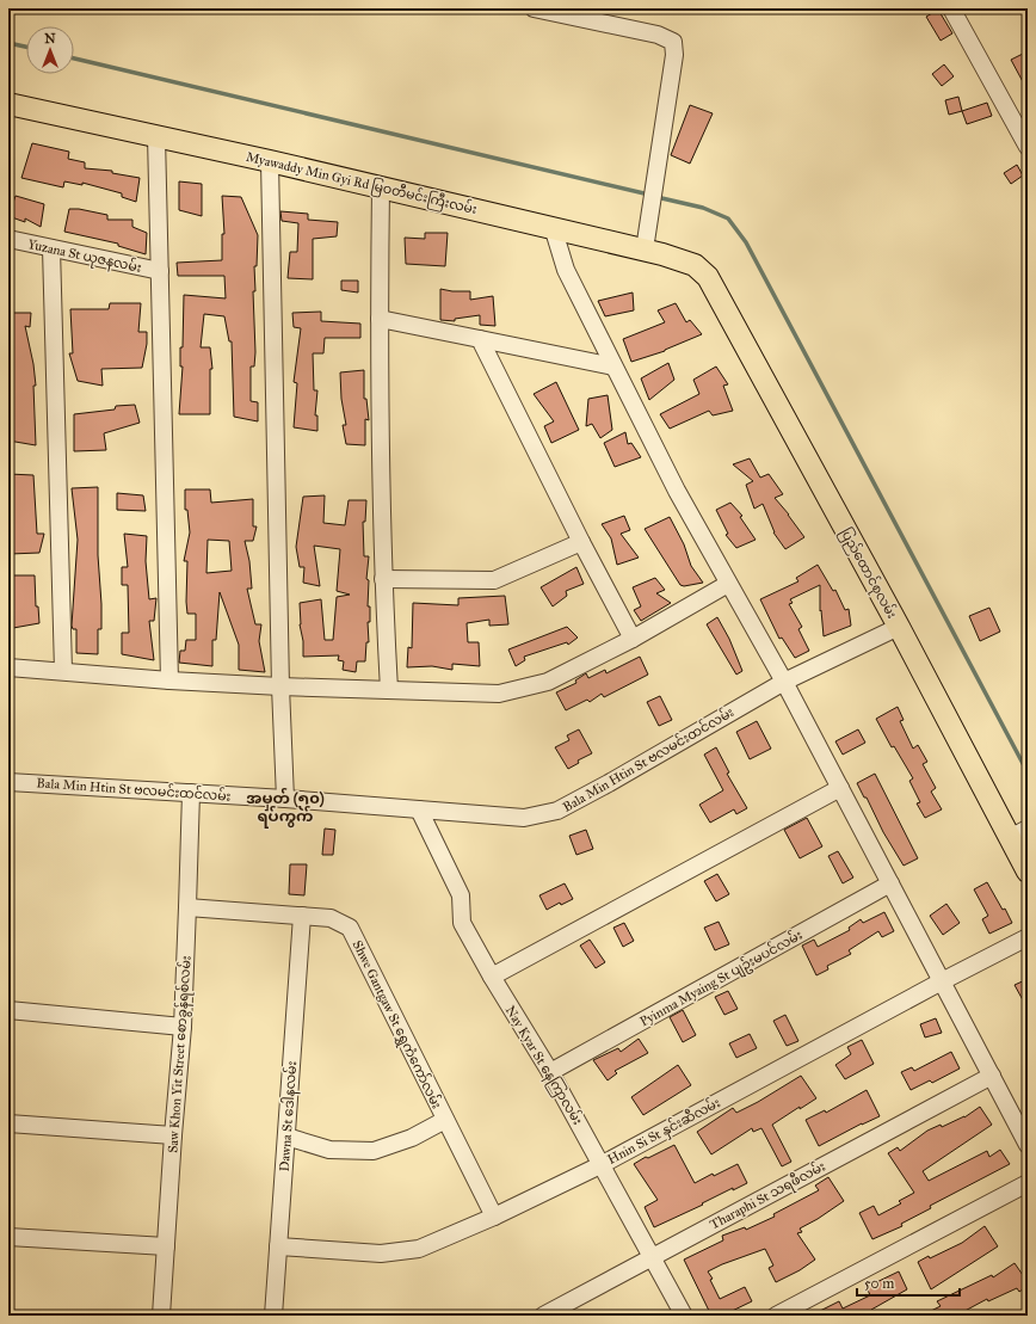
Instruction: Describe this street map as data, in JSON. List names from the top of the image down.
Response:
{
  "streets": {
    "main road": ["Myawaddy Min Gyi Rd မြဝတီမင်းကြီးလမ်း", "ပြည်ထောင်စုလမ်း"],
    "street": [
      "Yuzana St ယုဇနလမ်း",
      "Bala Min Htin St ဗလမင်းထင်လမ်း",
      "Pyinma Myaing St ပျဥ်းမပင်လမ်း",
      "Shwe Gantgaw St ရွှေကံကော်လမ်း",
      "Saw Khon Yit Street စောခွန်ရစ်လမ်း",
      "Nay Kyar St နေကြာလမ်း",
      "Dawna St ဒေါနလမ်း",
      "Hnin Si St နှင်းဆီလမ်း",
      "Tharaphi St သရဖီလမ်း"
    ]
  },
  "crossings": [
    ["Myawaddy Min Gyi Rd မြဝတီမင်းကြီးလမ်း", "ပြည်ထောင်စုလမ်း"],
    ["ပြည်ထောင်စုလမ်း", "Bala Min Htin St ဗလမင်းထင်လမ်း"],
    ["Bala Min Htin St ဗလမင်းထင်လမ်း", "Saw Khon Yit Street စောခွန်ရစ်လမ်း"],
    ["Bala Min Htin St ဗလမင်းထင်လမ်း", "Nay Kyar St နေကြာလမ်း"],
    ["Pyinma Myaing St ပျဥ်းမပင်လမ်း", "Nay Kyar St နေကြာလမ်း"],
    ["Shwe Gantgaw St ရွှေကံကော်လမ်း", "Saw Khon Yit Street စောခွန်ရစ်လမ်း"],
    ["Shwe Gantgaw St ရွှေကံကော်လမ်း", "Dawna St ဒေါနလမ်း"],
    ["Shwe Gantgaw St ရွှေကံကော်လမ်း", "Hnin Si St နှင်းဆီလမ်း"],
    ["Nay Kyar St နေကြာလမ်း", "Hnin Si St နှင်းဆီလမ်း"],
    ["Nay Kyar St နေကြာလမ်း", "Tharaphi St သရဖီလမ်း"],
    ["Dawna St ဒေါနလမ်း", "Hnin Si St နှင်းဆီလမ်း"]
  ],
  "districts": ["အမှတ် (၅၀) ရပ်ကွက်"],
  "scale_bar": "50 m",
  "north": "top"
}
